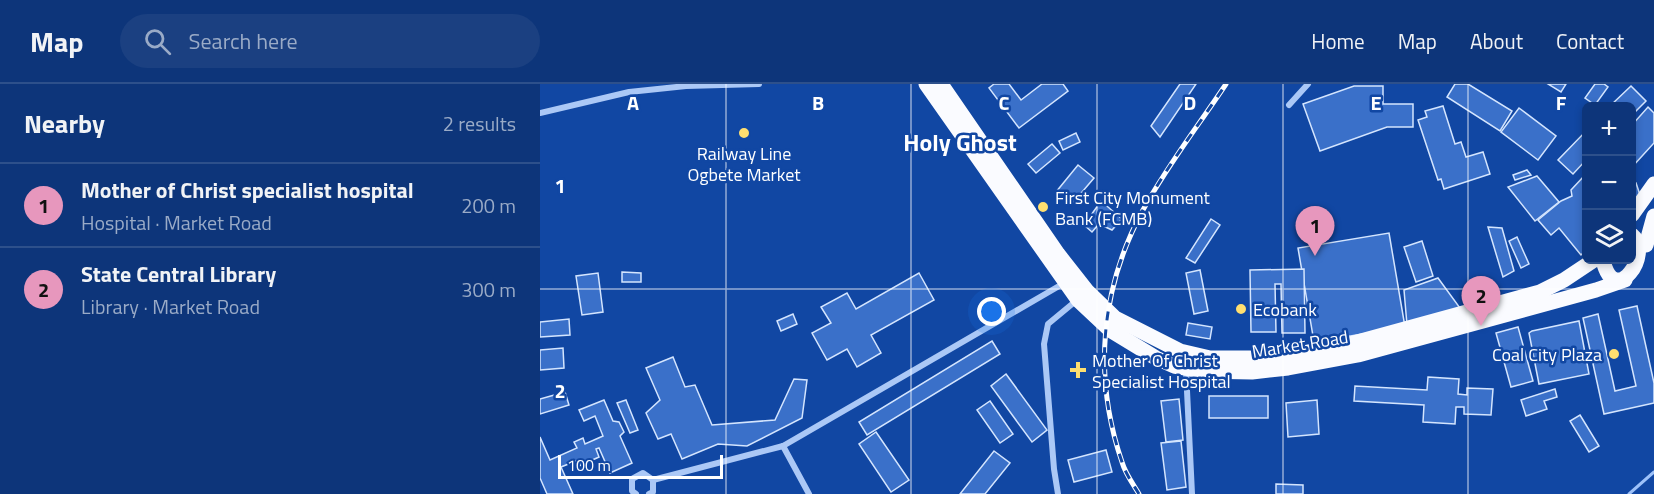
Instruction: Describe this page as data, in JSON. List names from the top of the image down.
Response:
{
  "streets": {
    "main road": ["Market Road"]
  },
  "districts": ["Holy Ghost"],
  "places": {
    "other": [
      "Railway Line Ogbete Market",
      "First City Monument Bank (FCMB)",
      "Ecobank",
      "Coal City Plaza"
    ],
    "health": ["Mother Of Christ Specialist Hospital"]
  },
  "scale_bar": "100 m",
  "page": {
    "header": "Map",
    "search": "Search here",
    "nav": [
      "Home",
      "Map",
      "About",
      "Contact"
    ],
    "heading": ["Nearby", "2 results"],
    "map_buttons": ["+", "−"],
    "list": [
      {
        "mark": "1",
        "name": "Mother of Christ specialist hospital",
        "note": "Hospital · Market Road",
        "value": "200 m"
      },
      {
        "mark": "2",
        "name": "State Central Library",
        "note": "Library · Market Road",
        "value": "300 m"
      }
    ],
    "pins": ["1", "2"],
    "scale": "100 m"
  },
  "grid": {
    "columns": [
      "A",
      "B",
      "C",
      "D",
      "E",
      "F"
    ],
    "rows": ["1", "2"]
  }
}
